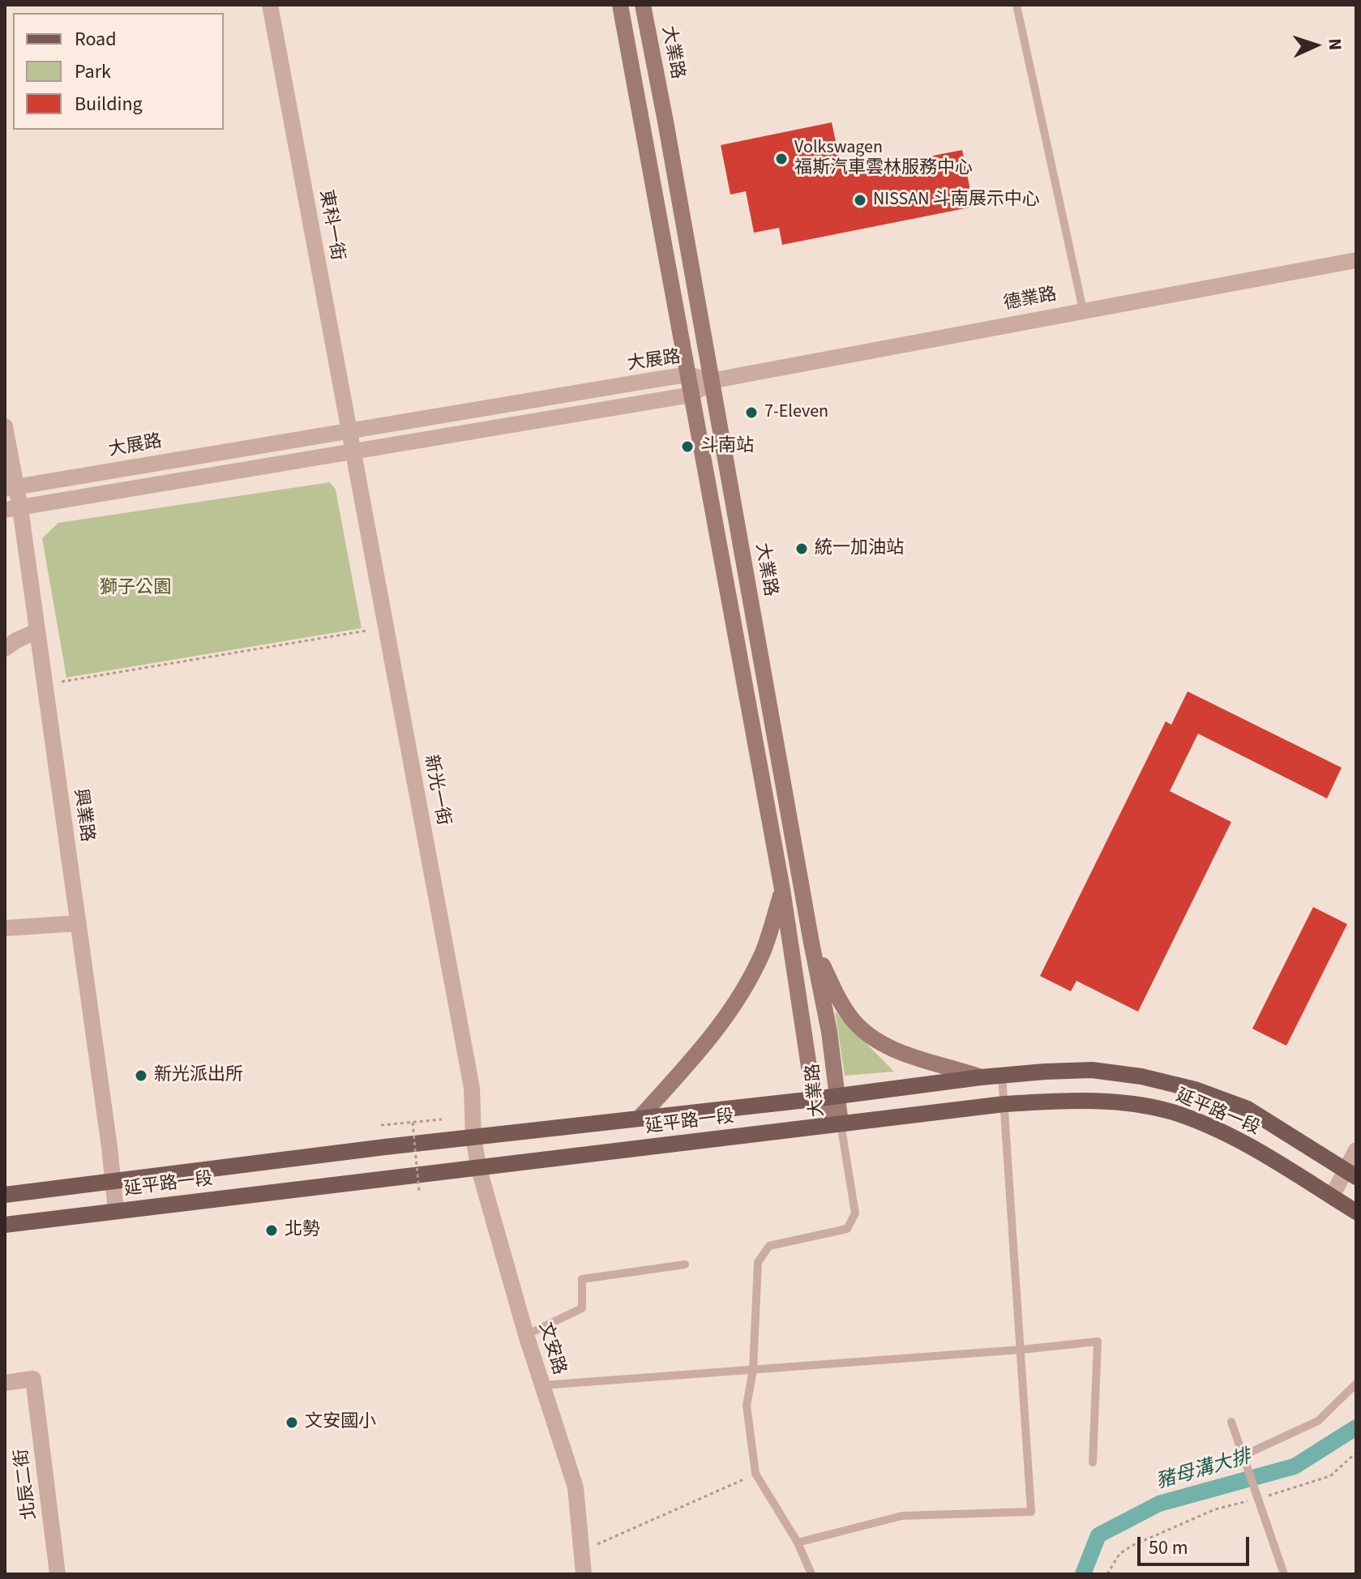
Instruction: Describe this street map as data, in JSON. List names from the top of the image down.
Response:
{
  "streets": {
    "main road": ["大業路", "延平路一段"],
    "street": [
      "東科一街",
      "德業路",
      "大展路",
      "新光一街",
      "興業路",
      "文安路",
      "北辰二街"
    ]
  },
  "crossings": [
    ["大業路", "德業路"],
    ["大業路", "大展路"],
    ["大業路", "延平路一段"],
    ["東科一街", "大展路"],
    ["東科一街", "新光一街"],
    ["德業路", "大展路"],
    ["大展路", "興業路"],
    ["新光一街", "延平路一段"],
    ["新光一街", "文安路"],
    ["興業路", "延平路一段"],
    ["延平路一段", "文安路"]
  ],
  "water": ["豬母溝大排"],
  "parks": ["獅子公園"],
  "places": [
    "Volkswagen 福斯汽車雲林服務中心",
    "NISSAN 斗南展示中心",
    "7-Eleven",
    "斗南站",
    "統一加油站",
    "新光派出所",
    "北勢",
    "文安國小"
  ],
  "legend": ["Road", "Park", "Building"],
  "scale_bar": "50 m",
  "north": "right"
}
